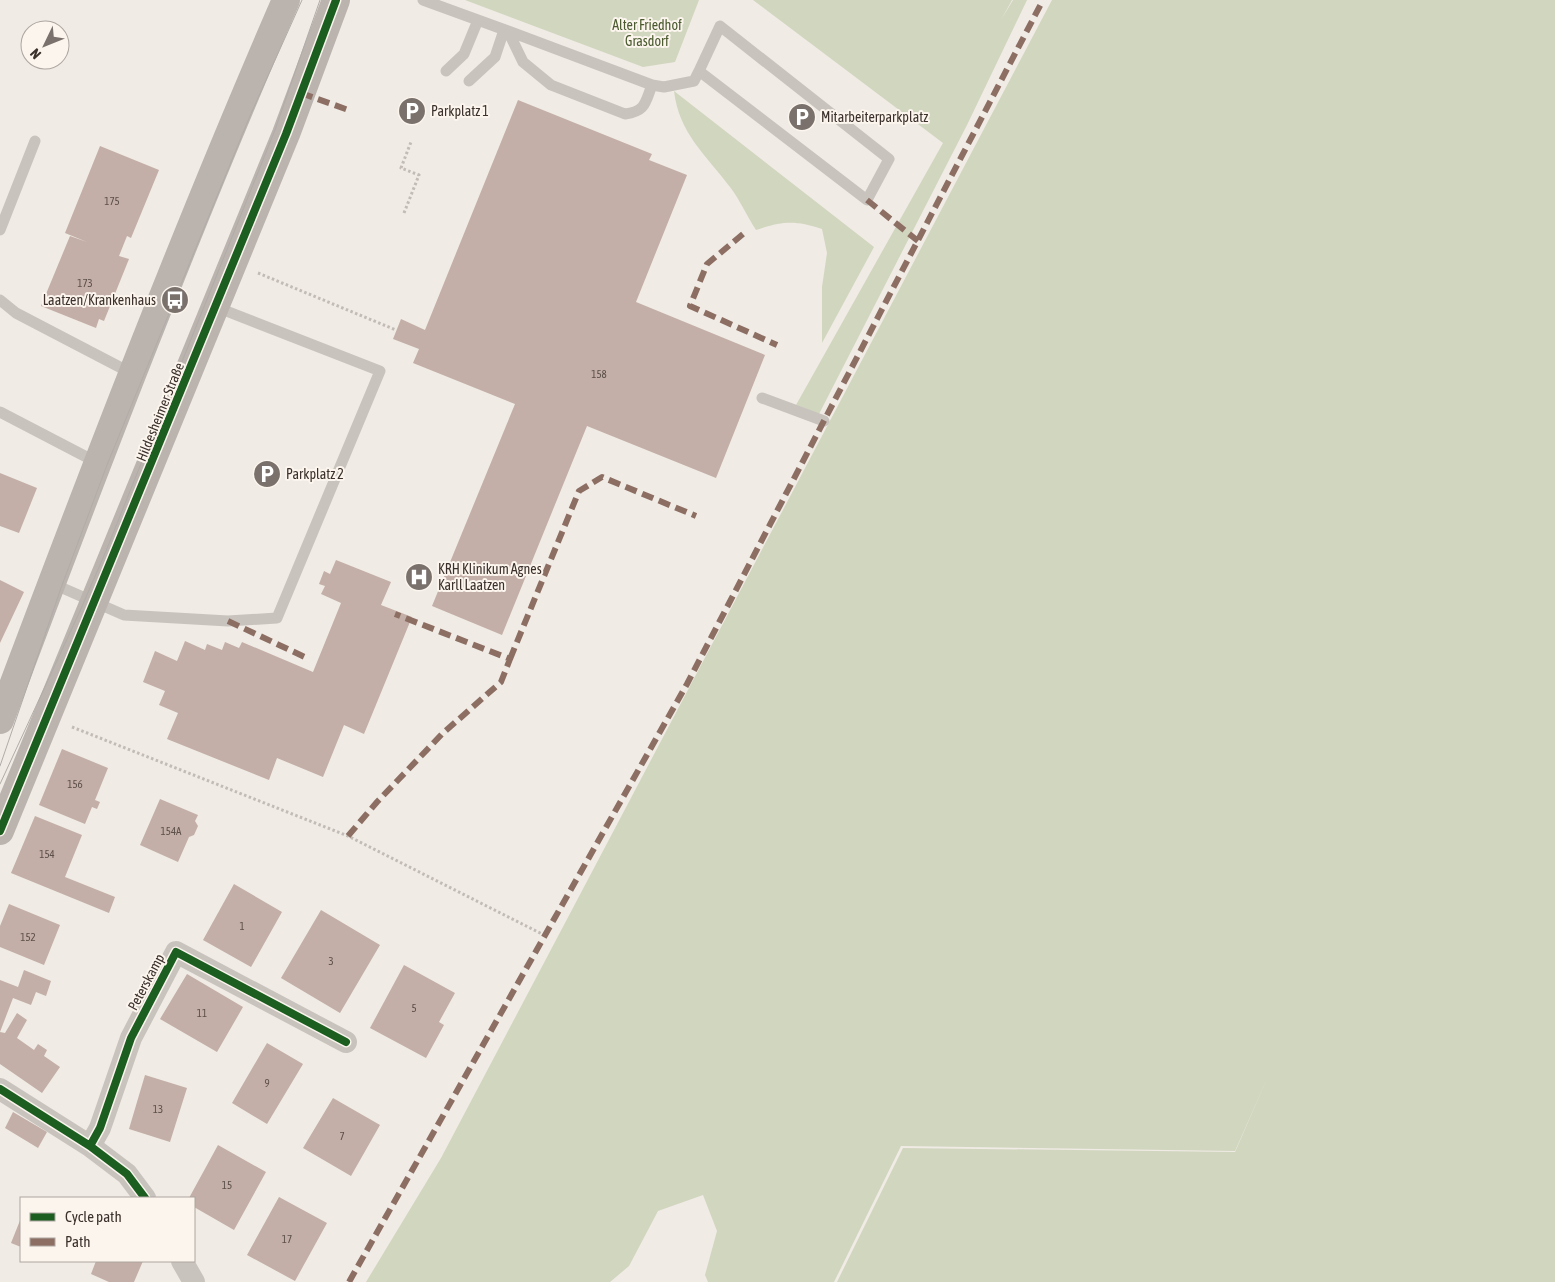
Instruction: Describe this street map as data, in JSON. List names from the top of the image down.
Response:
{
  "streets": {
    "street": ["Hildesheimer Straße", "Peterskamp"]
  },
  "parks": ["Alter Friedhof Grasdorf"],
  "places": {
    "parking": ["Parkplatz 1", "Mitarbeiterparkplatz", "Parkplatz 2"],
    "bus stop": ["Laatzen/Krankenhaus"],
    "hospital": ["KRH Klinikum Agnes Karll Laatzen"]
  },
  "house_numbers": [
    "175",
    "173",
    "158",
    "156",
    "154A",
    "154",
    "1",
    "152",
    "3",
    "5",
    "11",
    "9",
    "13",
    "7",
    "15",
    "17"
  ],
  "legend": ["Cycle path", "Path"],
  "north": "bottom left"
}
